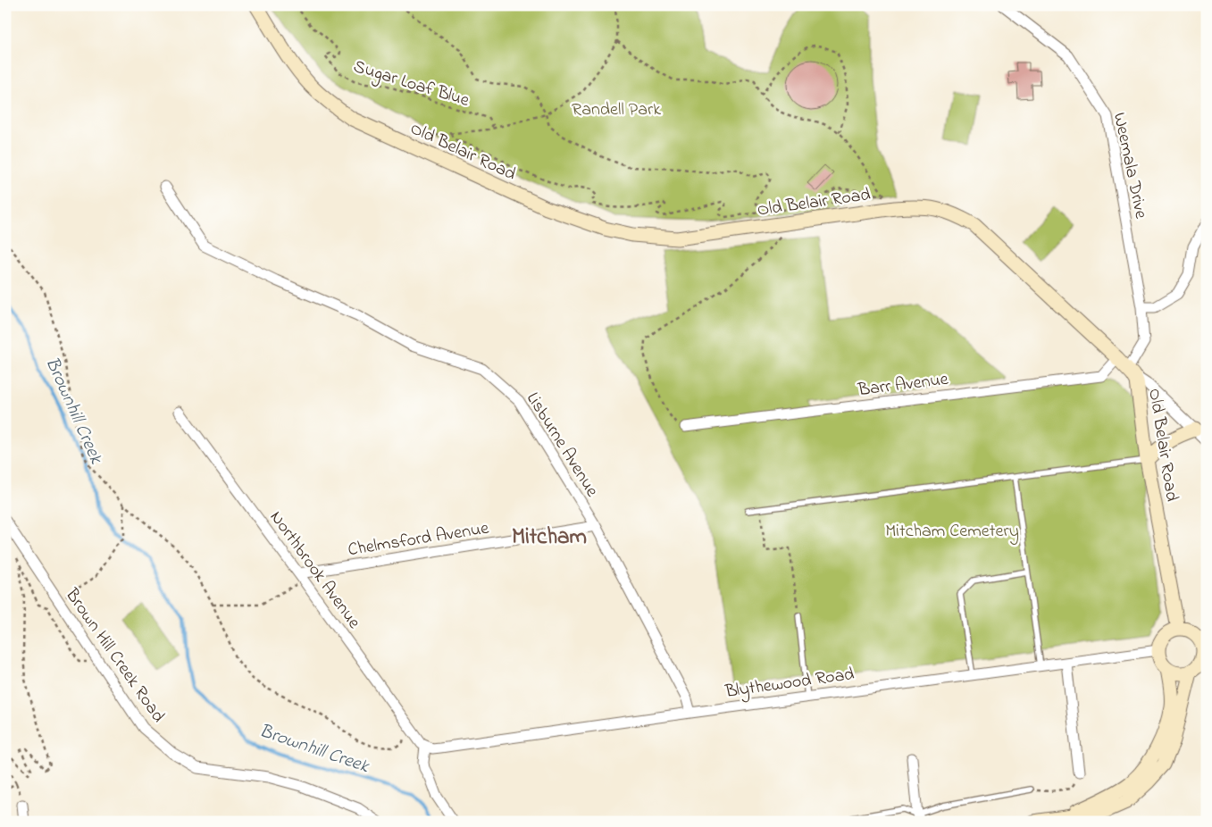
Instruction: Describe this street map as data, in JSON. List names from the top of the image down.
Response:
{
  "streets": {
    "main road": ["Old Belair Road"],
    "street": [
      "Weemala Drive",
      "Barr Avenue",
      "Lisburne Avenue",
      "Chelmsford Avenue",
      "Northbrook Avenue",
      "Brown Hill Creek Road",
      "Blythewood Road"
    ],
    "path": ["Sugar Loaf Blue"]
  },
  "crossings": [
    ["Old Belair Road", "Weemala Drive"],
    ["Old Belair Road", "Barr Avenue"],
    ["Old Belair Road", "Blythewood Road"],
    ["Lisburne Avenue", "Chelmsford Avenue"],
    ["Lisburne Avenue", "Blythewood Road"],
    ["Chelmsford Avenue", "Northbrook Avenue"],
    ["Northbrook Avenue", "Blythewood Road"]
  ],
  "districts": ["Mitcham"],
  "water": ["Brownhill Creek"],
  "parks": ["Randell Park", "Mitcham Cemetery"]
}
